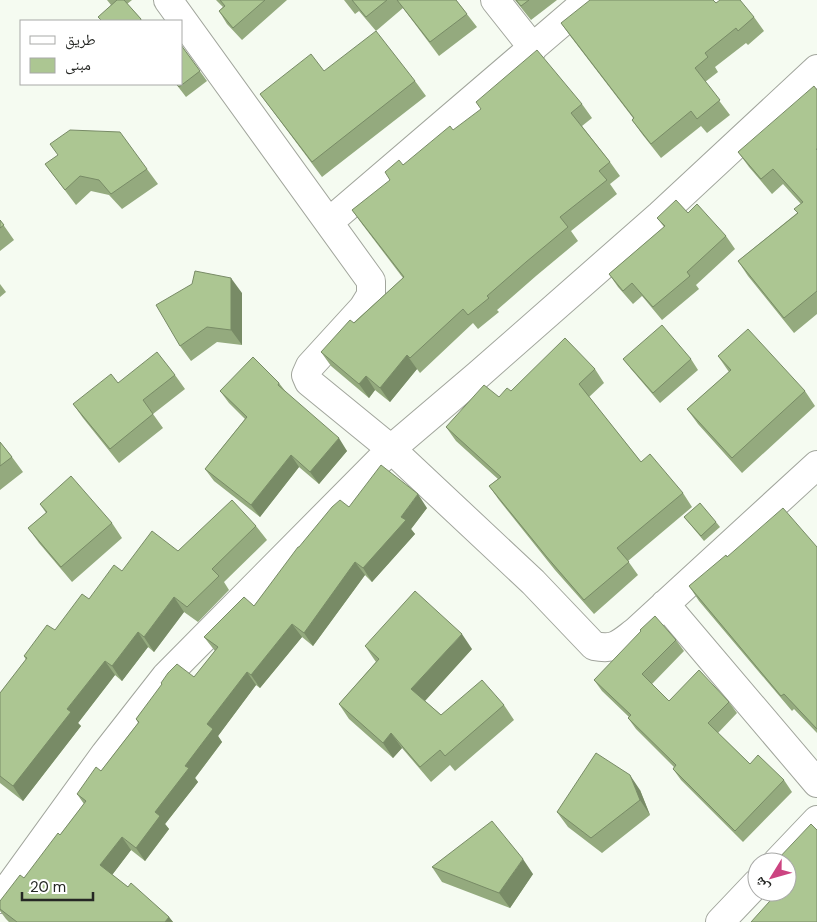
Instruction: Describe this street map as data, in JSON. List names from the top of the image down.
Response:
{
  "legend": ["طريق", "مبنى"],
  "scale_bar": "20 m",
  "north": "bottom left"
}
